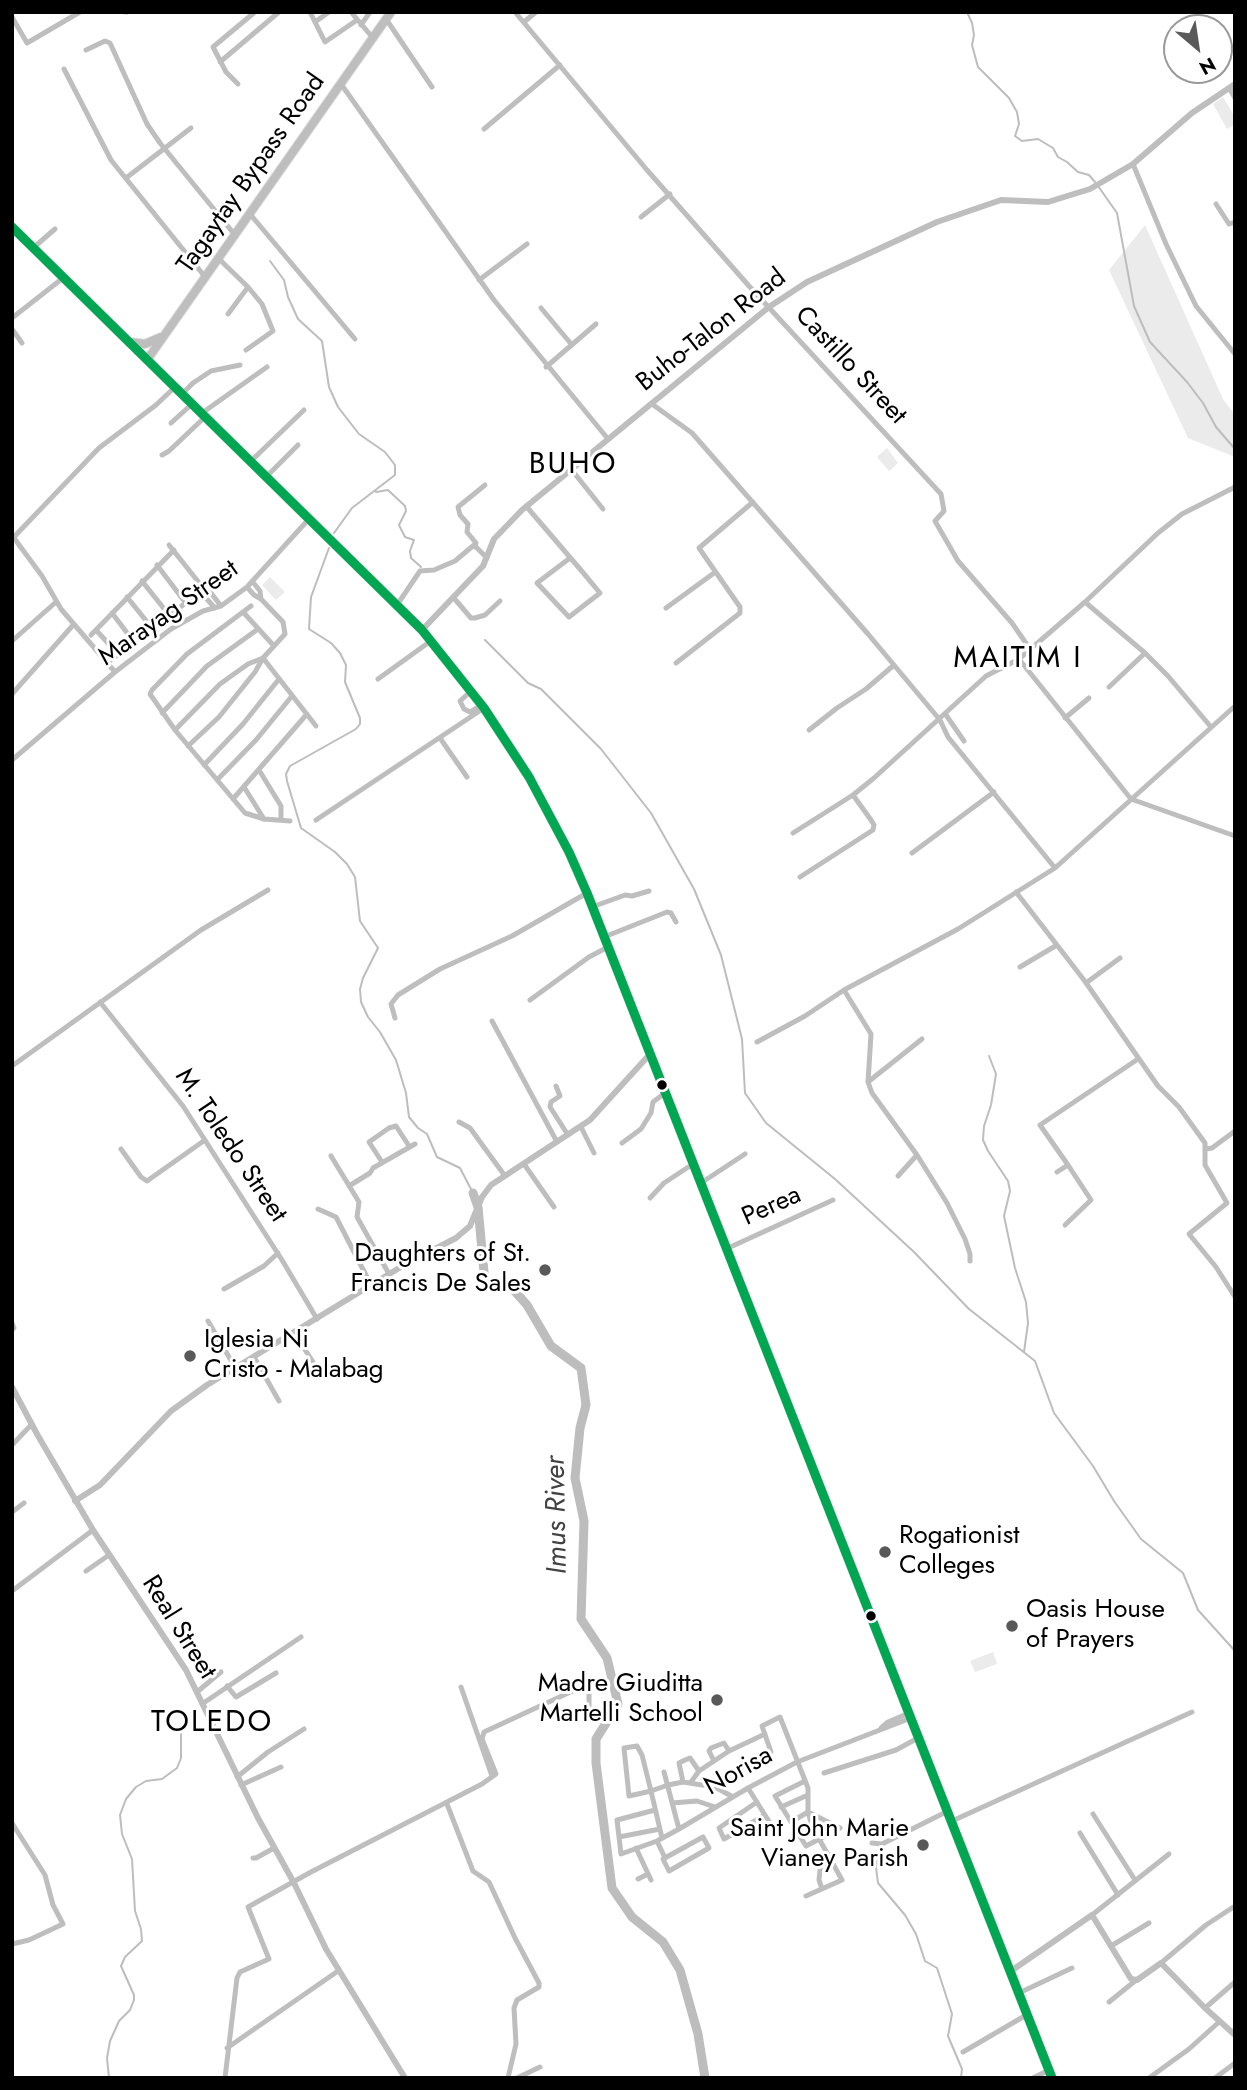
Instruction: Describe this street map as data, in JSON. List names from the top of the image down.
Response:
{
  "streets": {
    "main road": ["Tagaytay Bypass Road"],
    "street": [
      "Buho-Talon Road",
      "Castillo Street",
      "Marayag Street",
      "M. Toledo Street",
      "Perea",
      "Real Street",
      "Norisa"
    ]
  },
  "crossings": [
    ["Buho-Talon Road", "Castillo Street"]
  ],
  "districts": ["BUHO", "MAITIM I", "TOLEDO"],
  "water": ["Imus River"],
  "places": [
    "Daughters of St. Francis De Sales",
    "Iglesia Ni Cristo - Malabag",
    "Rogationist Colleges",
    "Oasis House of Prayers",
    "Madre Giuditta Martelli School",
    "Saint John Marie Vianey Parish"
  ],
  "north": "bottom right"
}
